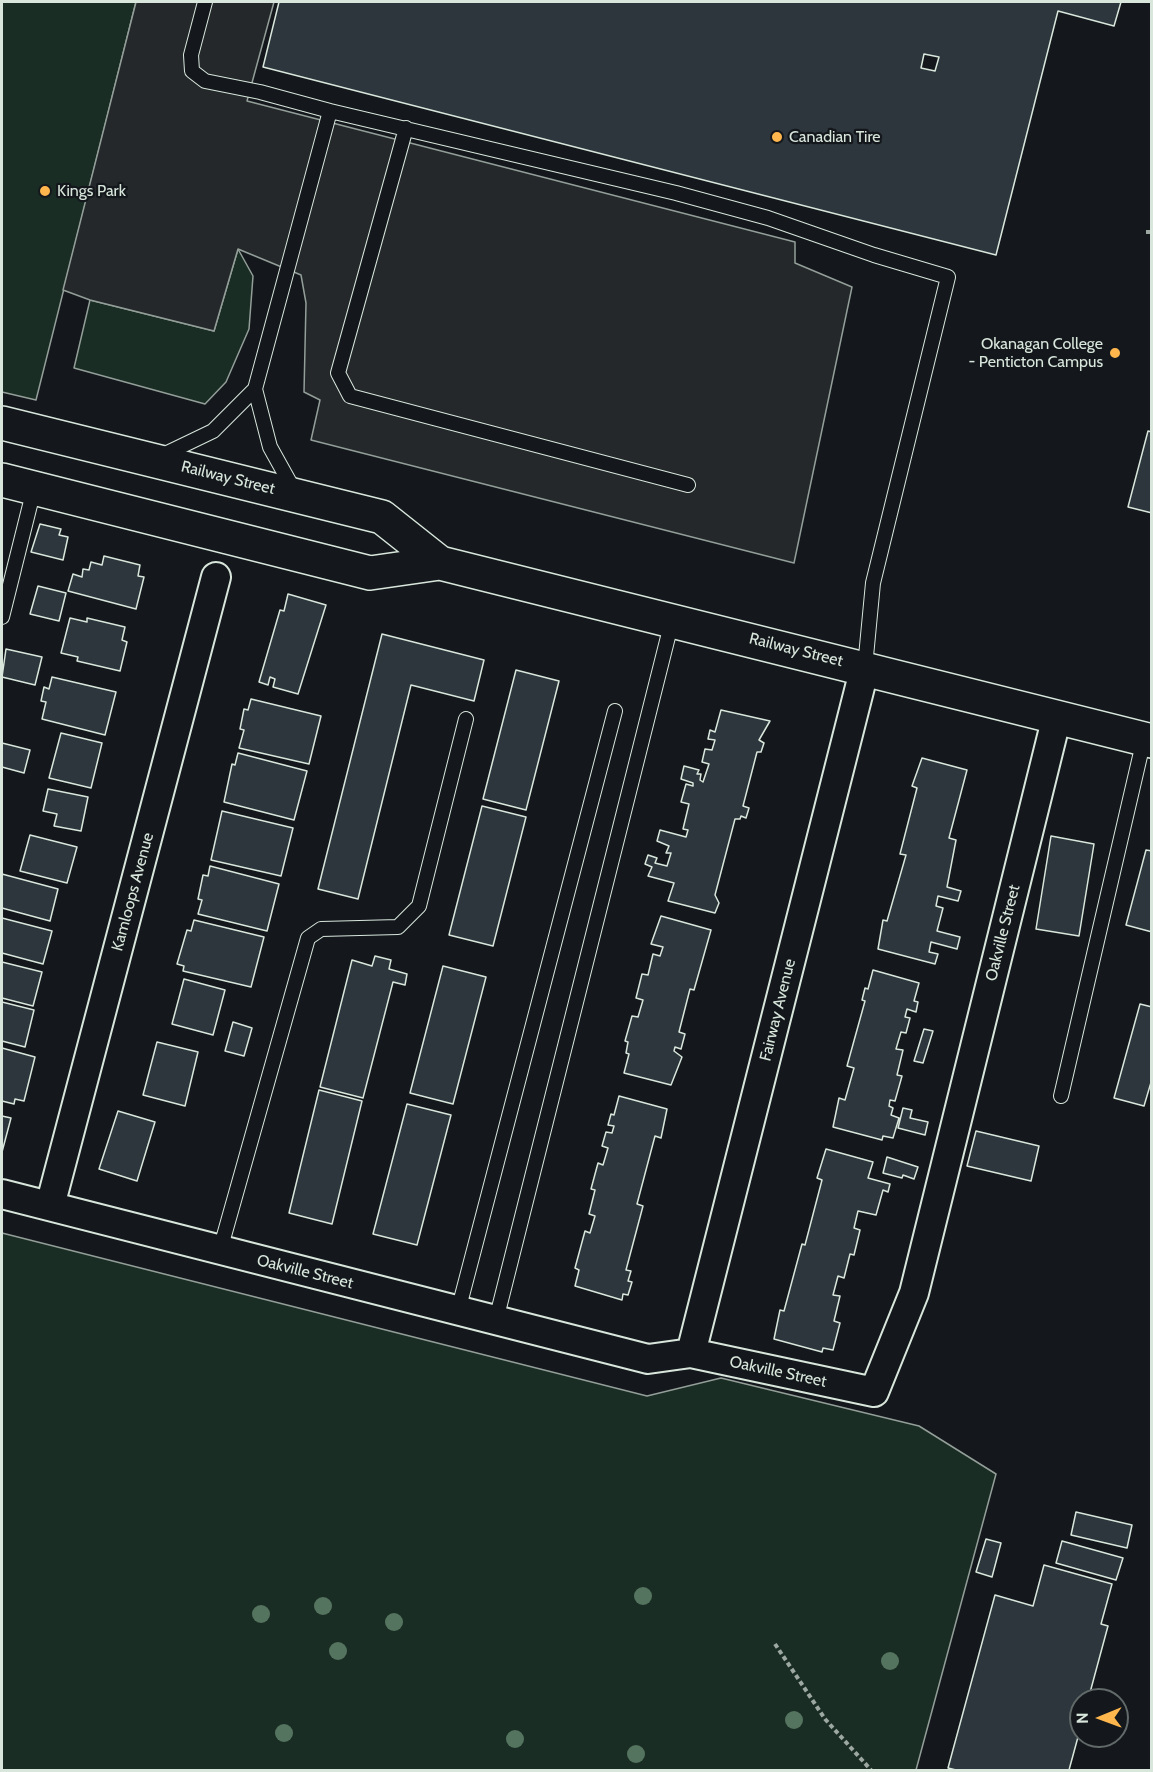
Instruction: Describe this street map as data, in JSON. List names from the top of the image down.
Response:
{
  "streets": {
    "highway": ["Railway Street"],
    "street": ["Kamloops Avenue", "Oakville Street", "Fairway Avenue"]
  },
  "crossings": [
    ["Railway Street", "Oakville Street"],
    ["Railway Street", "Fairway Avenue"],
    ["Kamloops Avenue", "Oakville Street"],
    ["Oakville Street", "Fairway Avenue"]
  ],
  "places": ["Canadian Tire", "Kings Park", "Okanagan College - Penticton Campus"],
  "north": "left"
}
